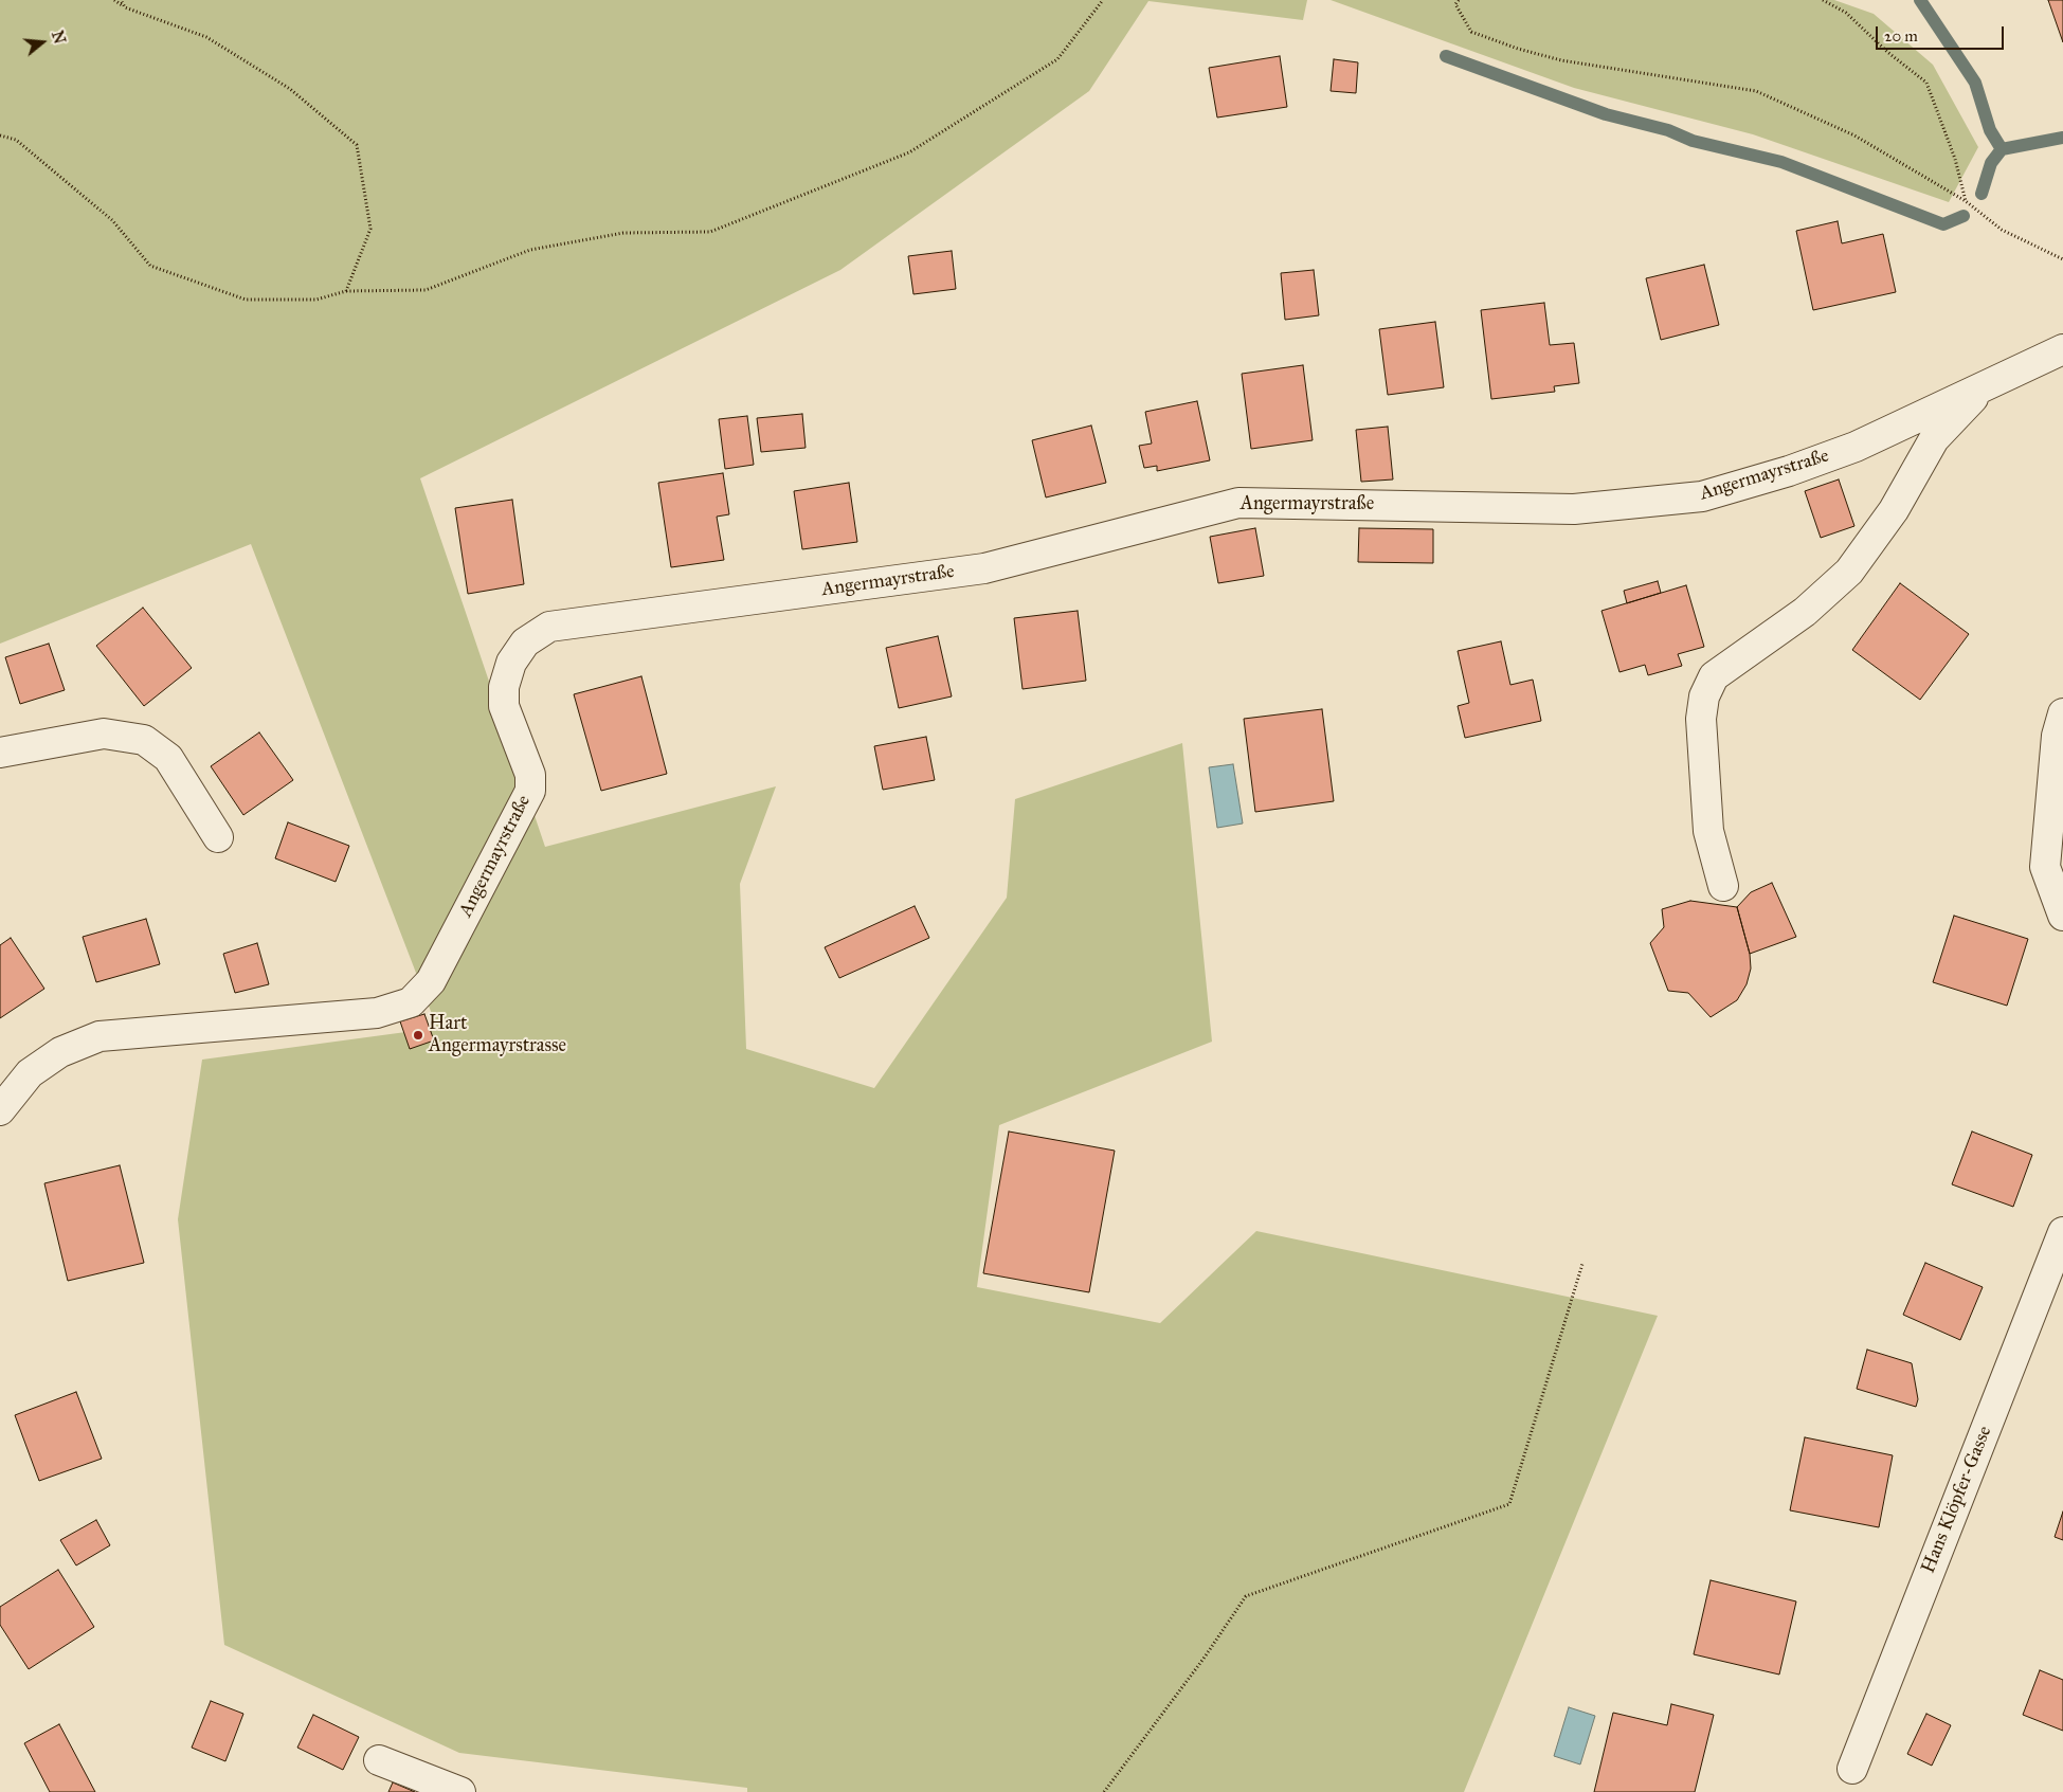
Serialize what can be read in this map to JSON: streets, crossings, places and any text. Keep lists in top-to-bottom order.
{
  "streets": {
    "street": ["Angermayrstraße", "Hans Klöpfer-Gasse"]
  },
  "places": ["Hart Angermayrstrasse"],
  "scale_bar": "20 m",
  "north": "right"
}
